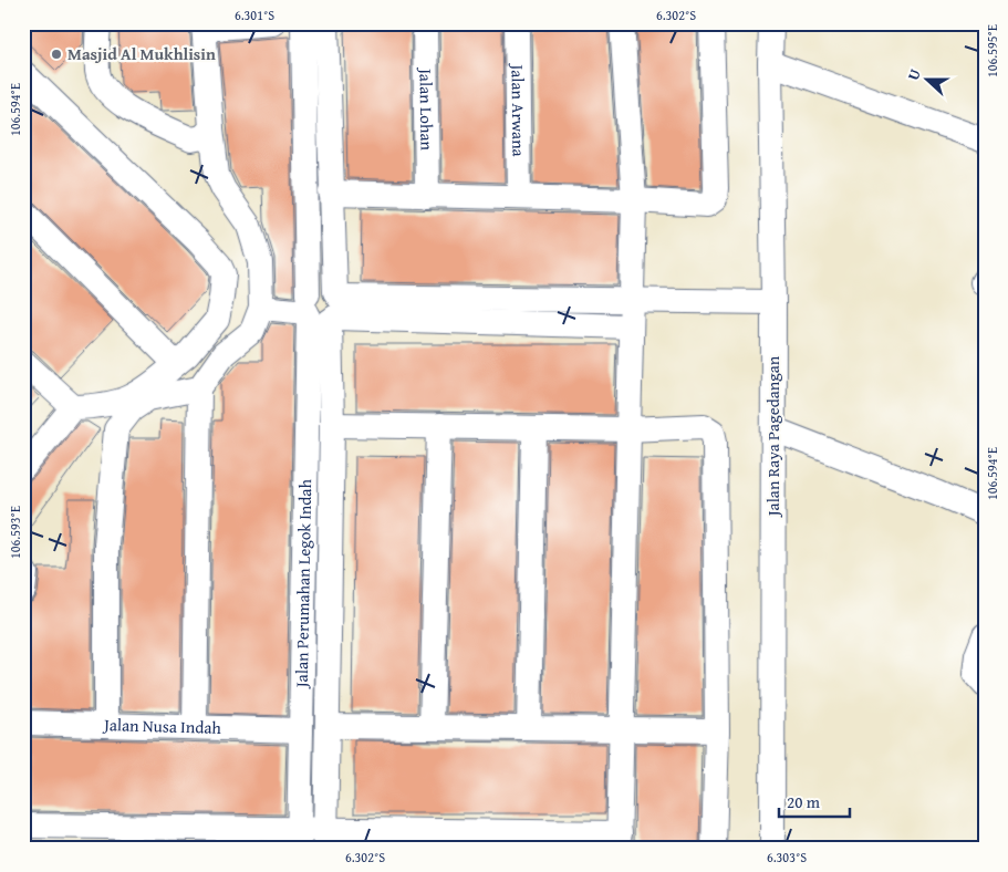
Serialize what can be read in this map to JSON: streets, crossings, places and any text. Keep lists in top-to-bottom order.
{
  "streets": {
    "street": [
      "Jalan Lohan",
      "Jalan Arwana",
      "Jalan Raya Pagedangan",
      "Jalan Perumahan Legok Indah",
      "Jalan Nusa Indah"
    ]
  },
  "crossings": [
    ["Jalan Perumahan Legok Indah", "Jalan Nusa Indah"]
  ],
  "places": ["Masjid Al Mukhlisin"],
  "scale_bar": "20 m",
  "north": "left",
  "coordinates": [
    "6.301°S",
    "6.302°S",
    "106.595°E",
    "106.594°E",
    "106.593°E",
    "6.303°S"
  ]
}
